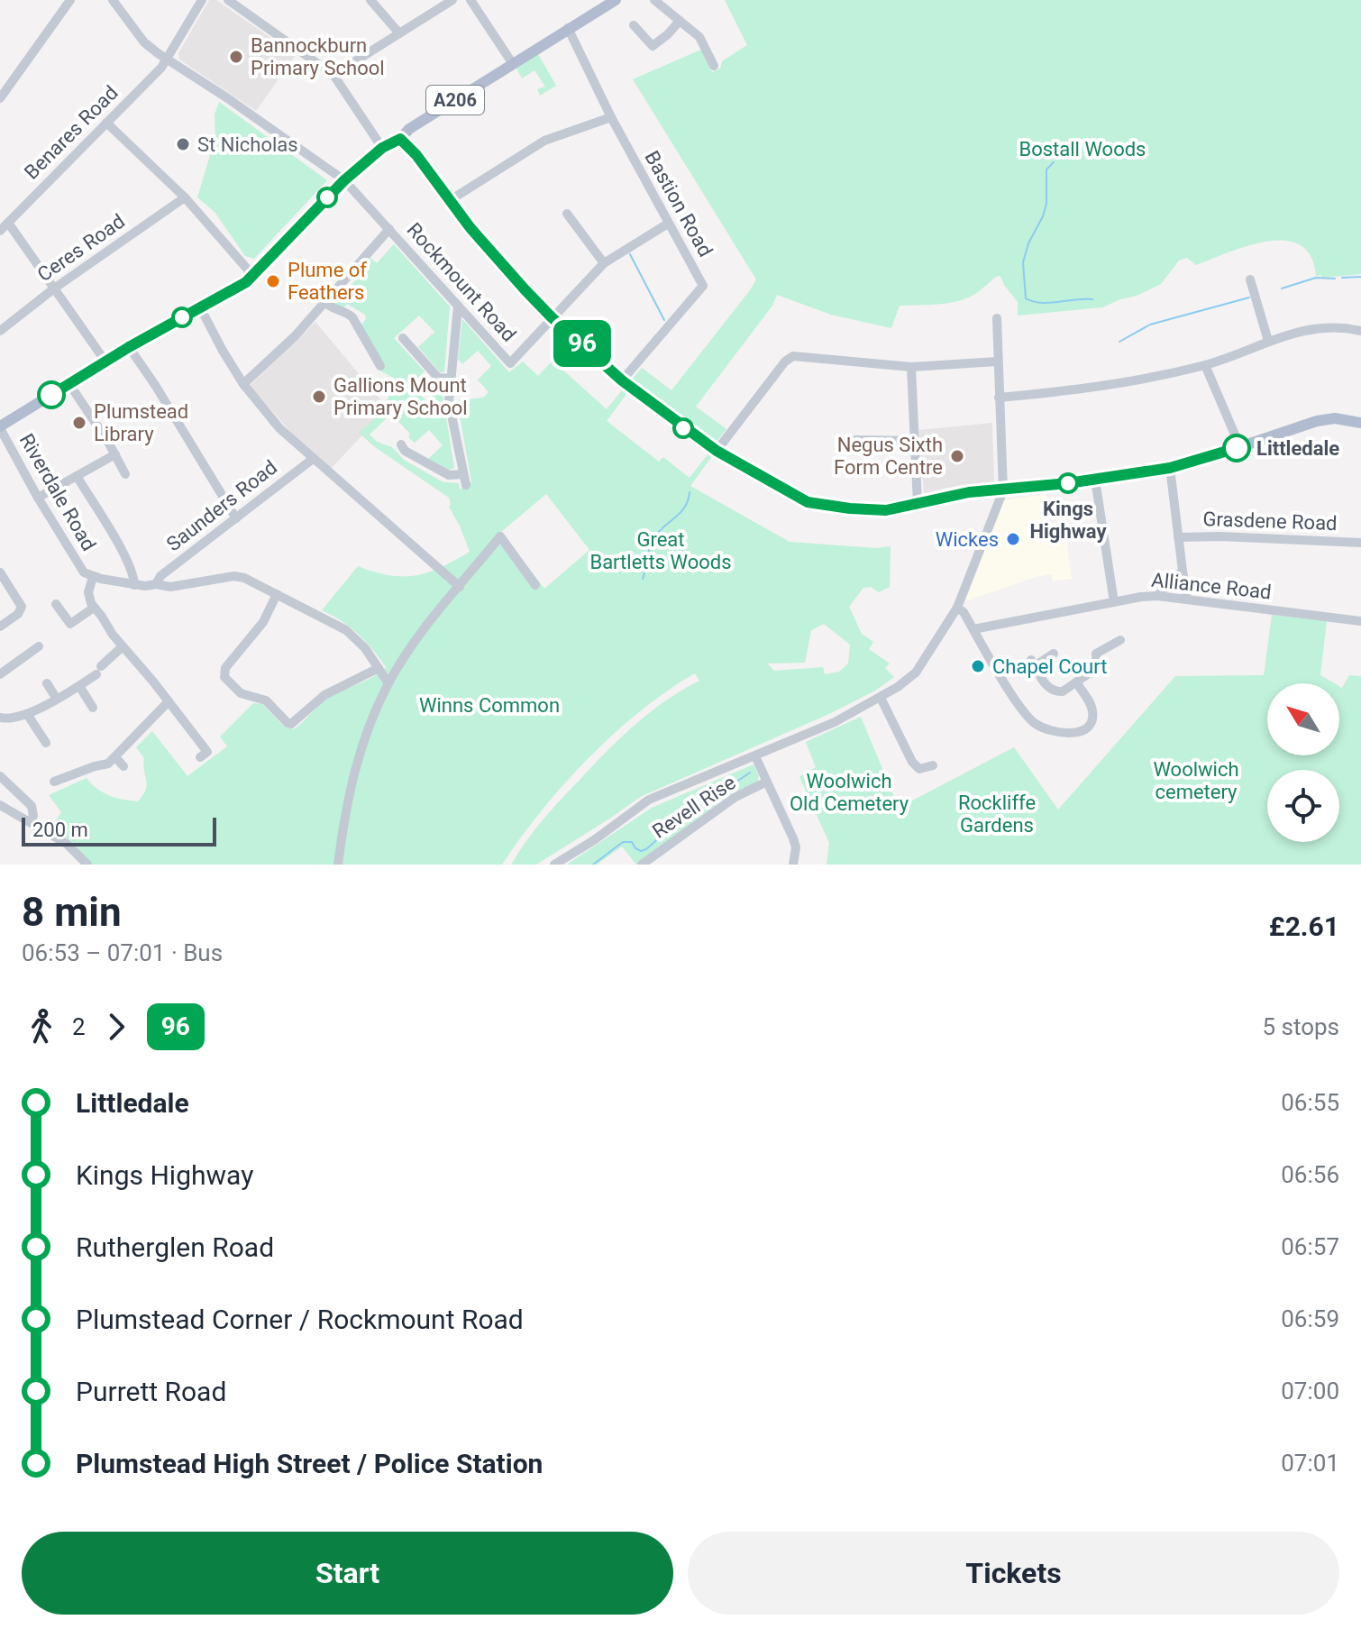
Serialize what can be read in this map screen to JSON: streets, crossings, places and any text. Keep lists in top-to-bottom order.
{
  "streets": {
    "main road": ["A206"],
    "street": [
      "Benares Road",
      "Bastion Road",
      "Ceres Road",
      "Rockmount Road",
      "Riverdale Road",
      "Saunders Road",
      "Grasdene Road",
      "Alliance Road",
      "Revell Rise"
    ]
  },
  "crossings": [
    ["A206", "Bastion Road"],
    ["A206", "Rockmount Road"],
    ["A206", "Riverdale Road"],
    ["Benares Road", "Rockmount Road"],
    ["Riverdale Road", "Saunders Road"]
  ],
  "parks": [
    "Bostall Woods",
    "Great Bartletts Woods",
    "Winns Common",
    "Woolwich cemetery",
    "Woolwich Old Cemetery",
    "Rockliffe Gardens"
  ],
  "places": [
    "Bannockburn Primary School",
    "St Nicholas",
    "Plume of Feathers",
    "Gallions Mount Primary School",
    "Plumstead Library",
    "Littledale",
    "Negus Sixth Form Centre",
    "Kings Highway",
    "Wickes",
    "Chapel Court"
  ],
  "lines": ["bus line 96"],
  "scale_bar": "200 m",
  "north": "top left",
  "page": {
    "on_map": "96",
    "scale": "200 m",
    "heading": ["8 min", "06:53 – 07:01 · Bus", "£2.61"],
    "legs": ["2", "96", "5 stops"],
    "list": [
      {
        "name": "Littledale",
        "value": "06:55"
      },
      {
        "name": "Kings Highway",
        "value": "06:56"
      },
      {
        "name": "Rutherglen Road",
        "value": "06:57"
      },
      {
        "name": "Plumstead Corner / Rockmount Road",
        "value": "06:59"
      },
      {
        "name": "Purrett Road",
        "value": "07:00"
      },
      {
        "name": "Plumstead High Street / Police Station",
        "value": "07:01"
      }
    ],
    "buttons": ["Start", "Tickets"]
  }
}
